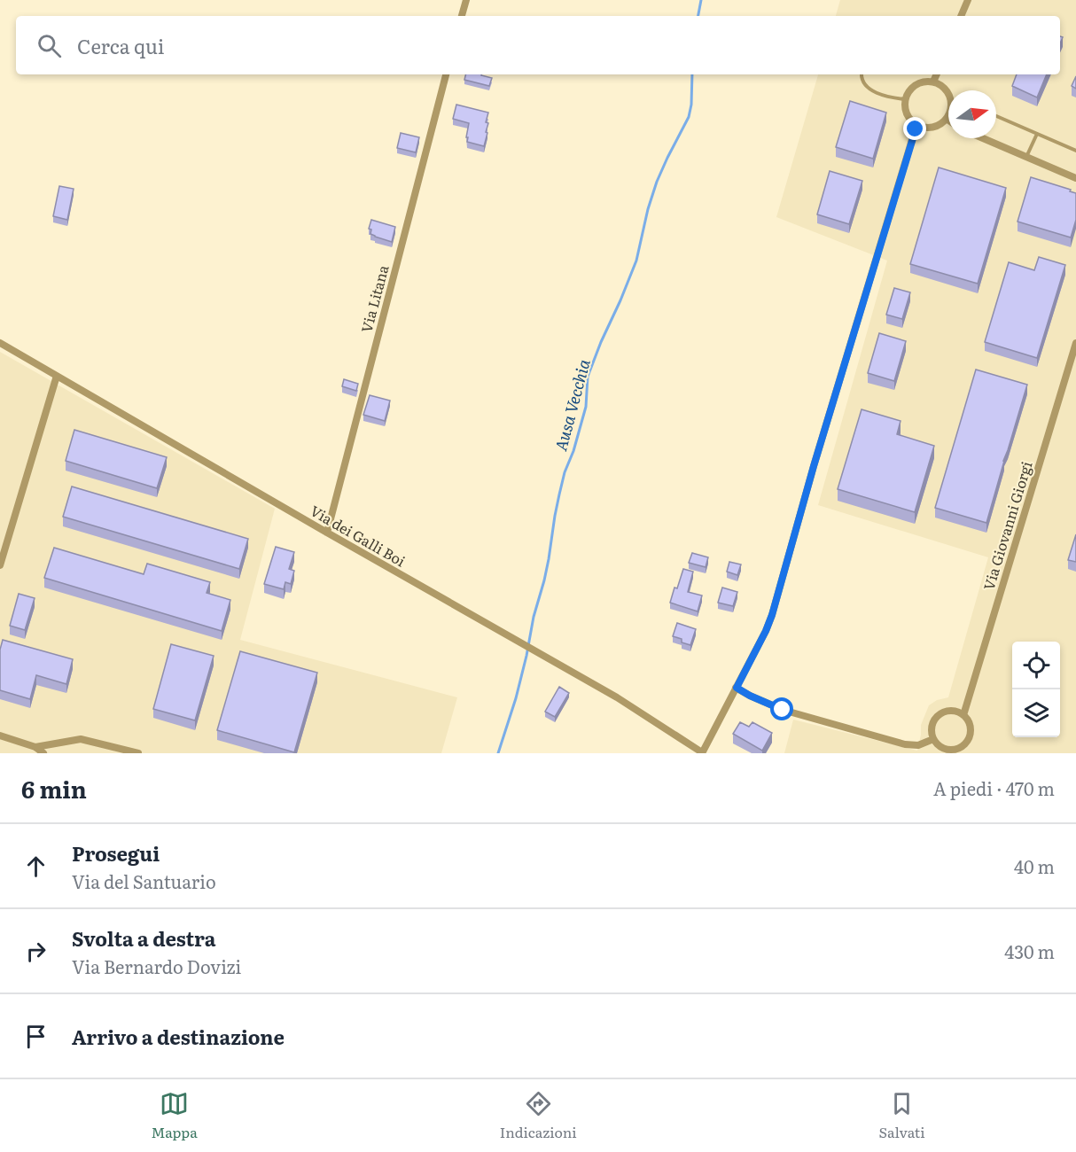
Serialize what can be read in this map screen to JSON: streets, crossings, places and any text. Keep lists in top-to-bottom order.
{
  "streets": {
    "street": ["Via Litana", "Via Giovanni Giorgi", "Via dei Galli Boi"]
  },
  "crossings": [
    ["Via Litana", "Via dei Galli Boi"]
  ],
  "water": ["Ausa Vecchia"],
  "north": "right",
  "page": {
    "search": "Cerca qui",
    "heading": ["6 min", "A piedi · 470 m"],
    "list": [
      ["Prosegui", "Via del Santuario", "40 m"],
      ["Svolta a destra", "Via Bernardo Dovizi", "430 m"],
      "Arrivo a destinazione"
    ],
    "nav": ["Mappa", "Indicazioni", "Salvati"]
  }
}
